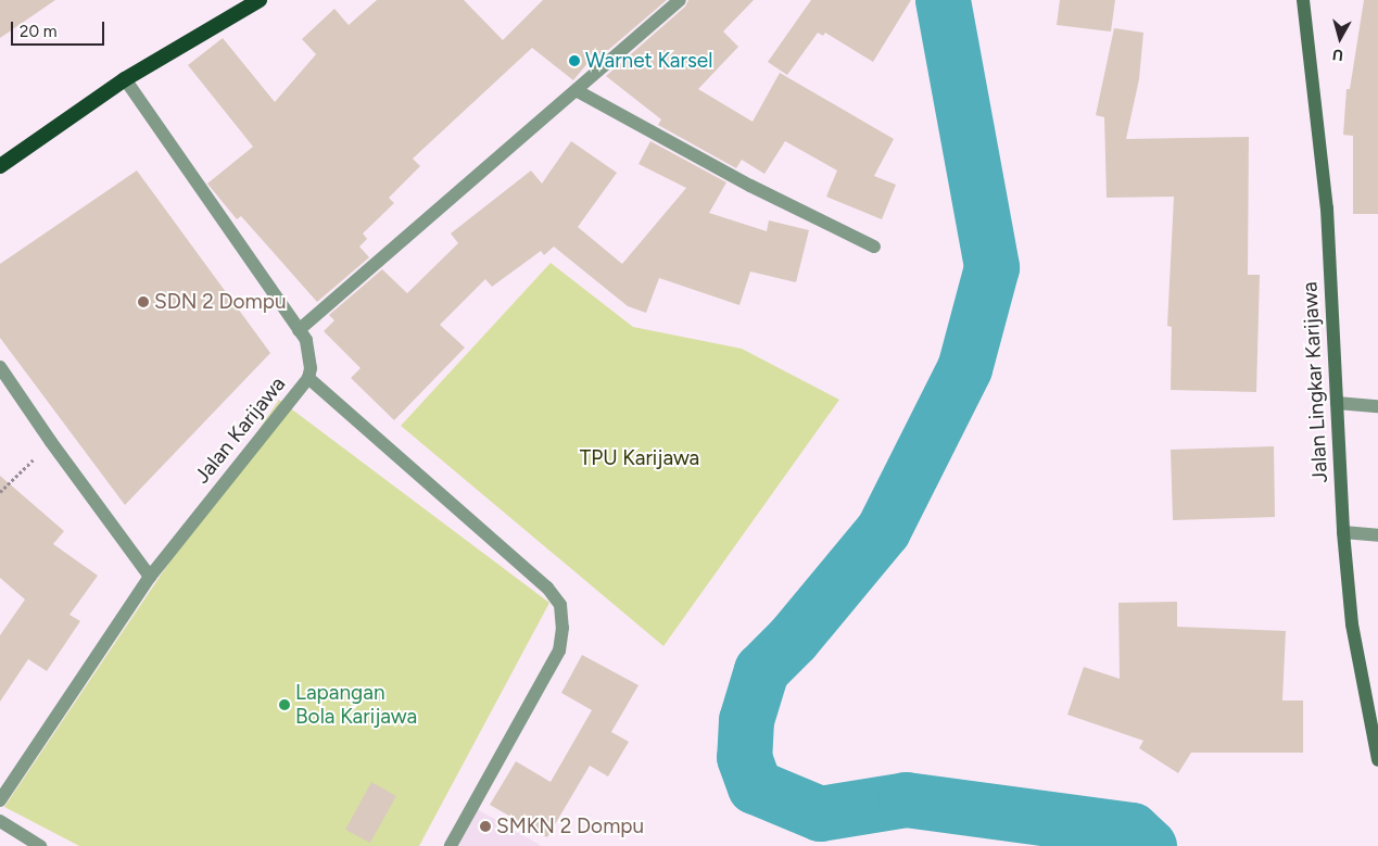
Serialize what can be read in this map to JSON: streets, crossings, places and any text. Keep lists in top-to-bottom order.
{
  "streets": {
    "main road": ["Jalan Lingkar Karijawa"],
    "street": ["Jalan Karijawa"]
  },
  "parks": ["TPU Karijawa"],
  "places": [
    "Warnet Karsel",
    "SDN 2 Dompu",
    "Lapangan Bola Karijawa",
    "SMKN 2 Dompu"
  ],
  "scale_bar": "20 m",
  "north": "bottom"
}
